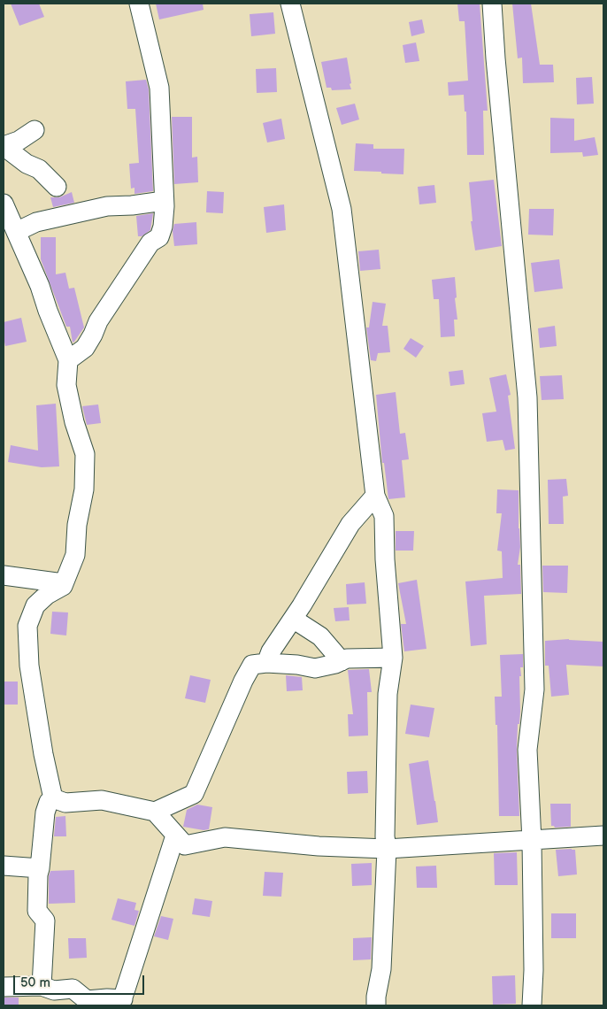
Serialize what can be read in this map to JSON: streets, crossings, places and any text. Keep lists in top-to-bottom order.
{
  "scale_bar": "50 m"
}
